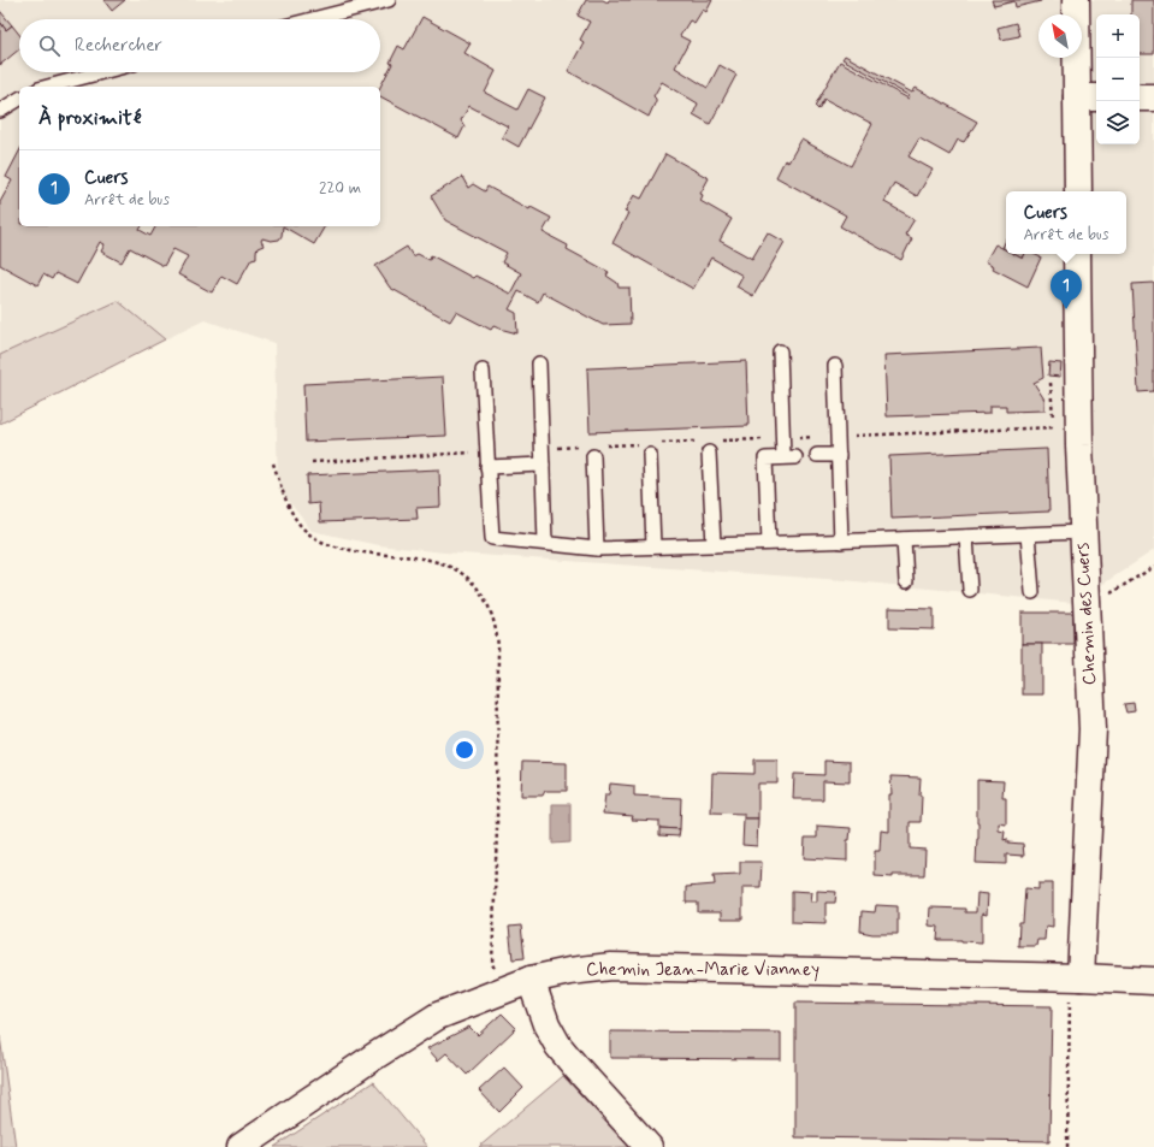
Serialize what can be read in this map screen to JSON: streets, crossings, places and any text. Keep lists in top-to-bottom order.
{
  "streets": {
    "street": ["Chemin des Cuers", "Chemin Jean-Marie Vianney"]
  },
  "crossings": [
    ["Chemin des Cuers", "Chemin Jean-Marie Vianney"]
  ],
  "north": "top left",
  "page": {
    "map_buttons": ["+", "−"],
    "search": "Rechercher",
    "heading": "À proximité",
    "list": [
      {
        "mark": "1",
        "name": "Cuers",
        "note": "Arrêt de bus",
        "value": "220 m"
      }
    ],
    "popup": ["Cuers", "Arrêt de bus"],
    "pins": "1"
  }
}
